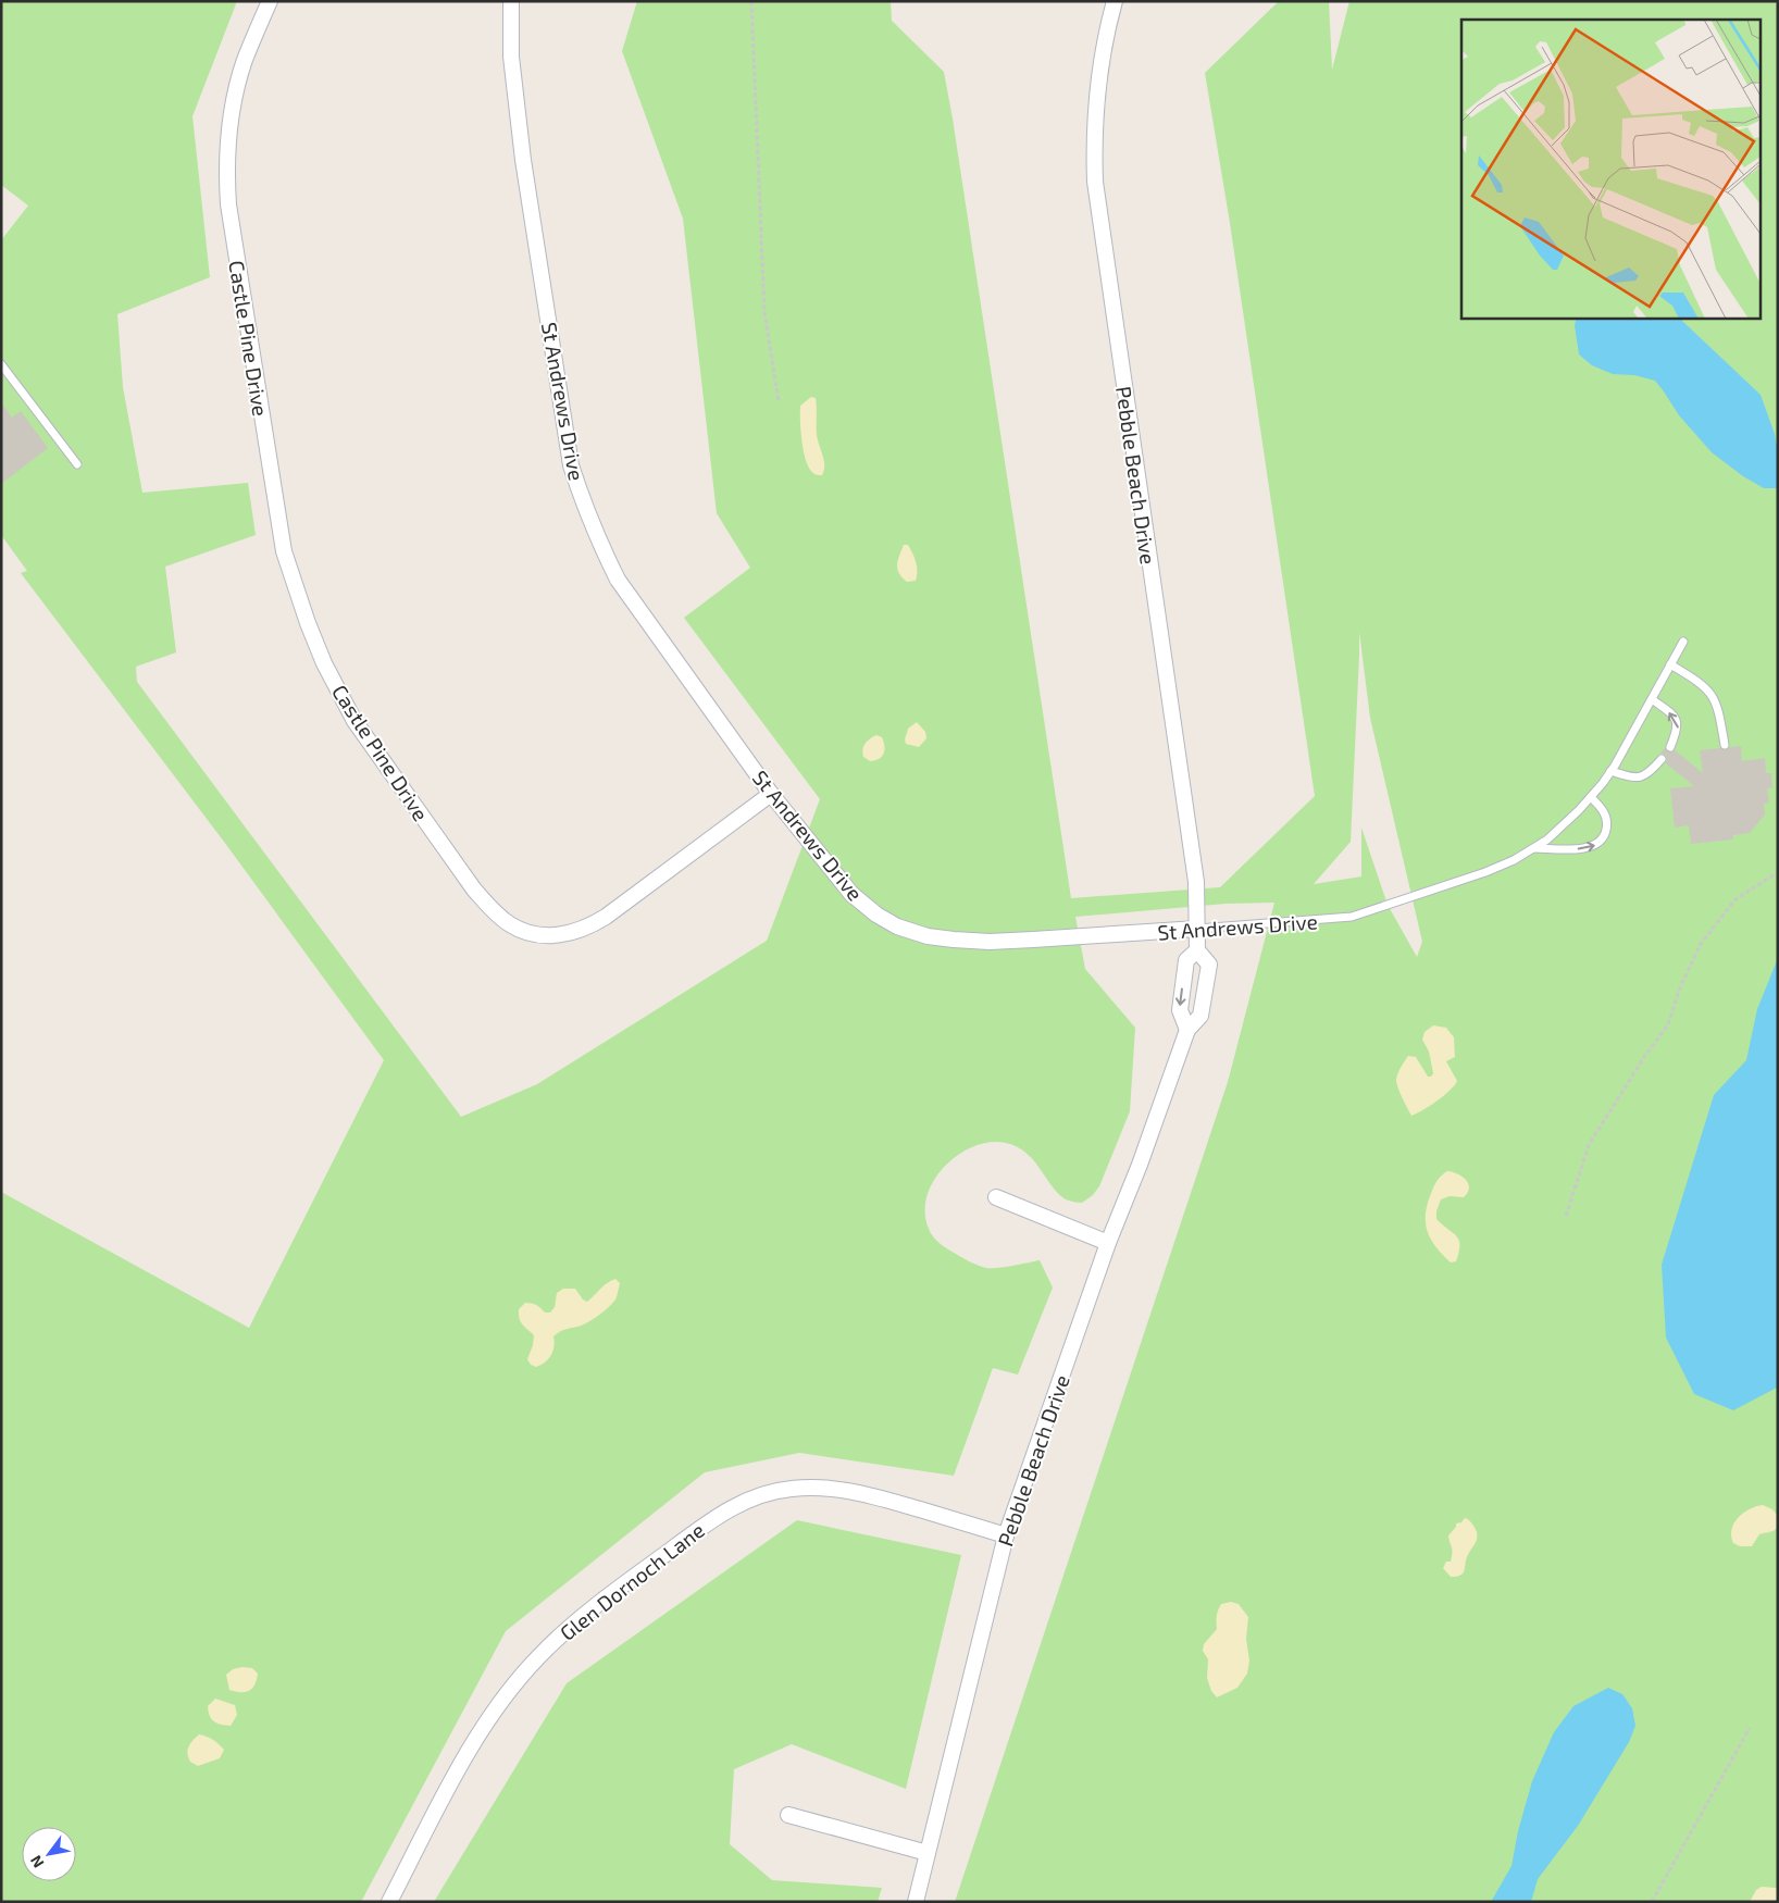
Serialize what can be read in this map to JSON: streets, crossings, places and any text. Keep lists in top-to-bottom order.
{
  "streets": {
    "street": [
      "Castle Pine Drive",
      "St Andrews Drive",
      "Pebble Beach Drive",
      "Glen Dornoch Lane"
    ]
  },
  "crossings": [
    ["Castle Pine Drive", "St Andrews Drive"],
    ["St Andrews Drive", "Pebble Beach Drive"],
    ["Pebble Beach Drive", "Glen Dornoch Lane"]
  ],
  "north": "bottom left"
}
